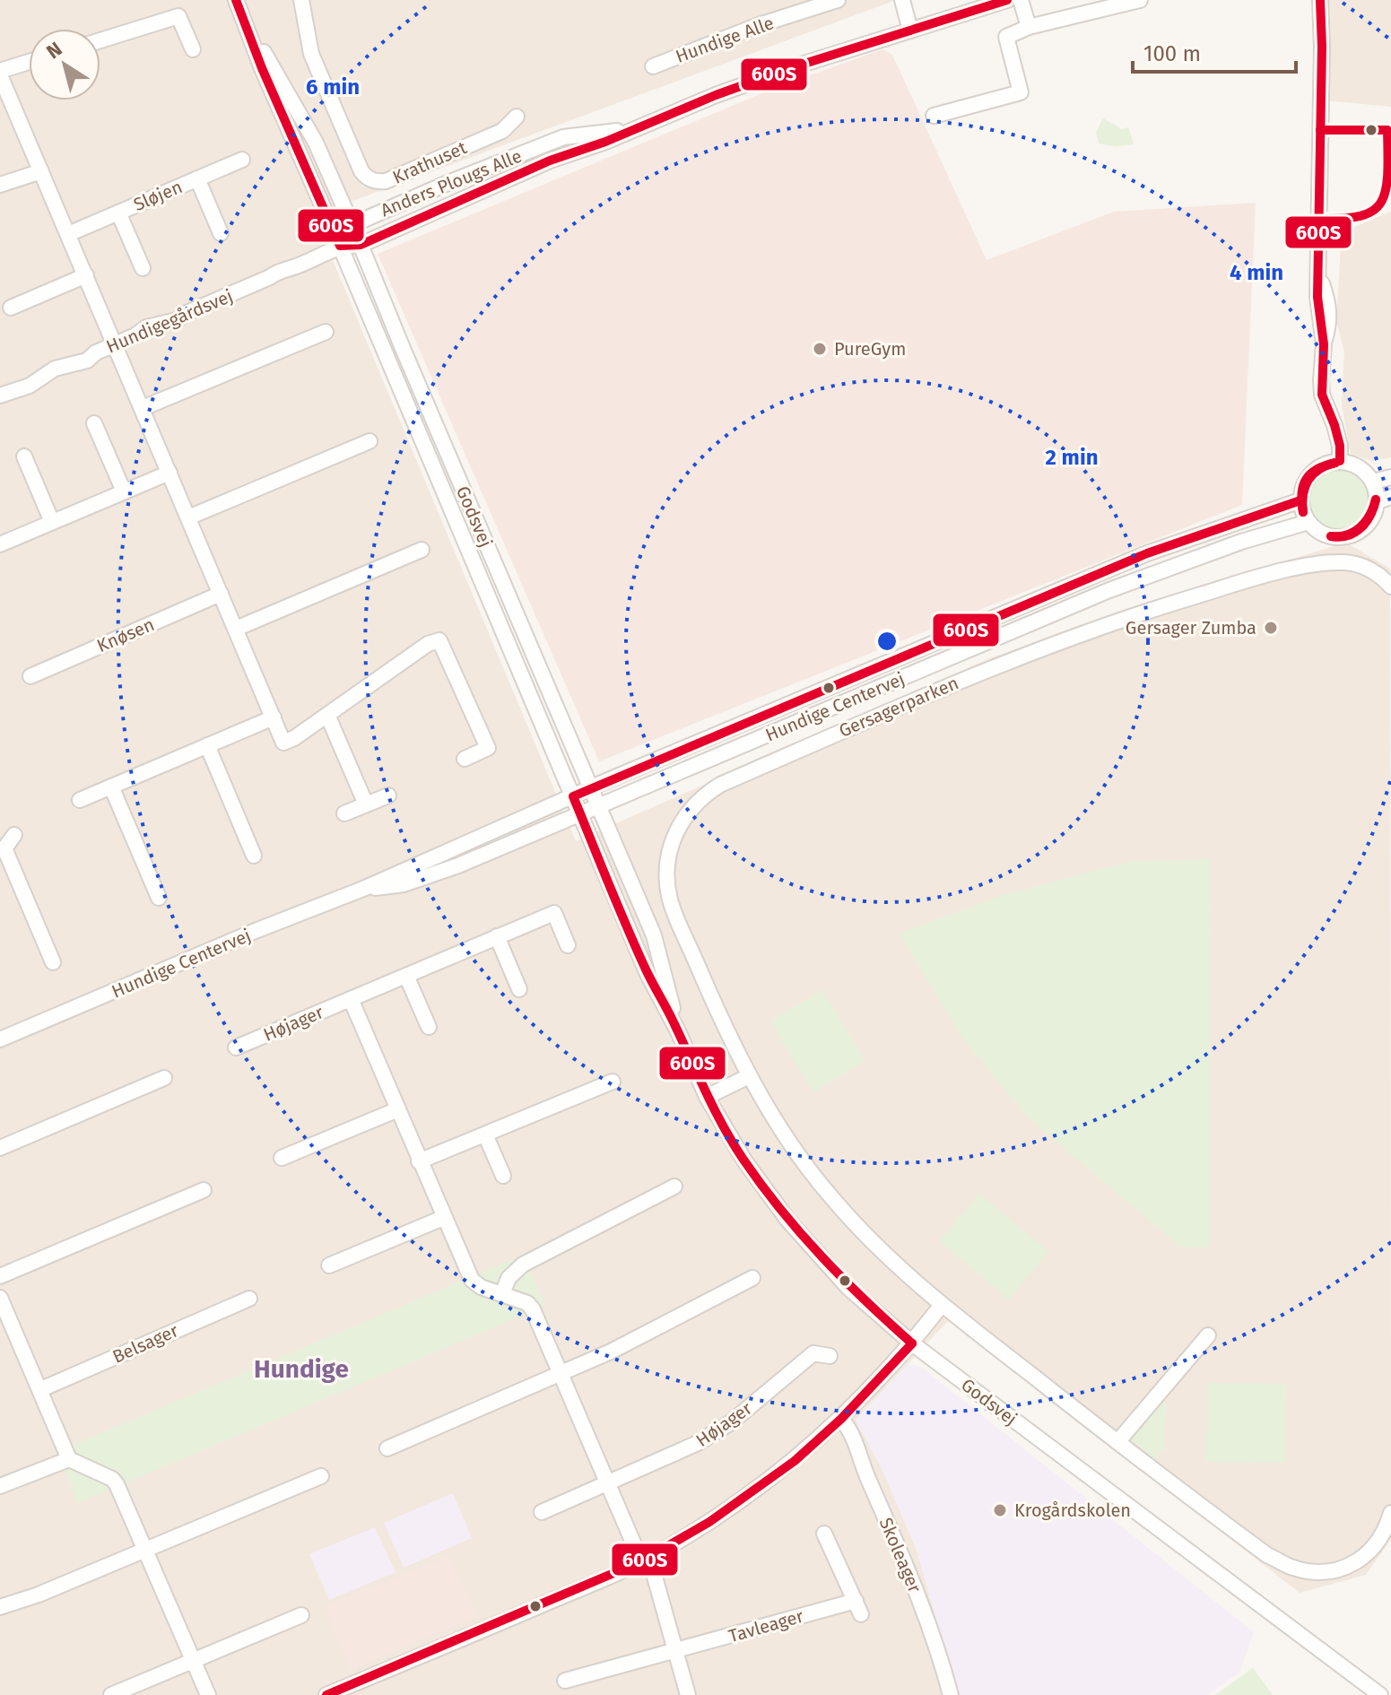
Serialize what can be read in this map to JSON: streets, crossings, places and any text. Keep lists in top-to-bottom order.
{
  "streets": {
    "street": [
      "Hundige Alle",
      "Krathuset",
      "Anders Plougs Alle",
      "Sløjen",
      "Hundigegårdsvej",
      "Godsvej",
      "Knøsen",
      "Hundige Centervej",
      "Gersagerparken",
      "Højager",
      "Belsager",
      "Skoleager",
      "Tavleager"
    ]
  },
  "crossings": [
    ["Anders Plougs Alle", "Hundigegårdsvej"],
    ["Anders Plougs Alle", "Godsvej"],
    ["Hundigegårdsvej", "Godsvej"],
    ["Godsvej", "Hundige Centervej"]
  ],
  "districts": ["Hundige"],
  "places": ["PureGym", "Gersager Zumba", "Krogårdskolen"],
  "lines": ["transit line 600S"],
  "scale_bar": "100 m",
  "north": "top left",
  "rings": ["6 min", "4 min", "2 min"]
}
